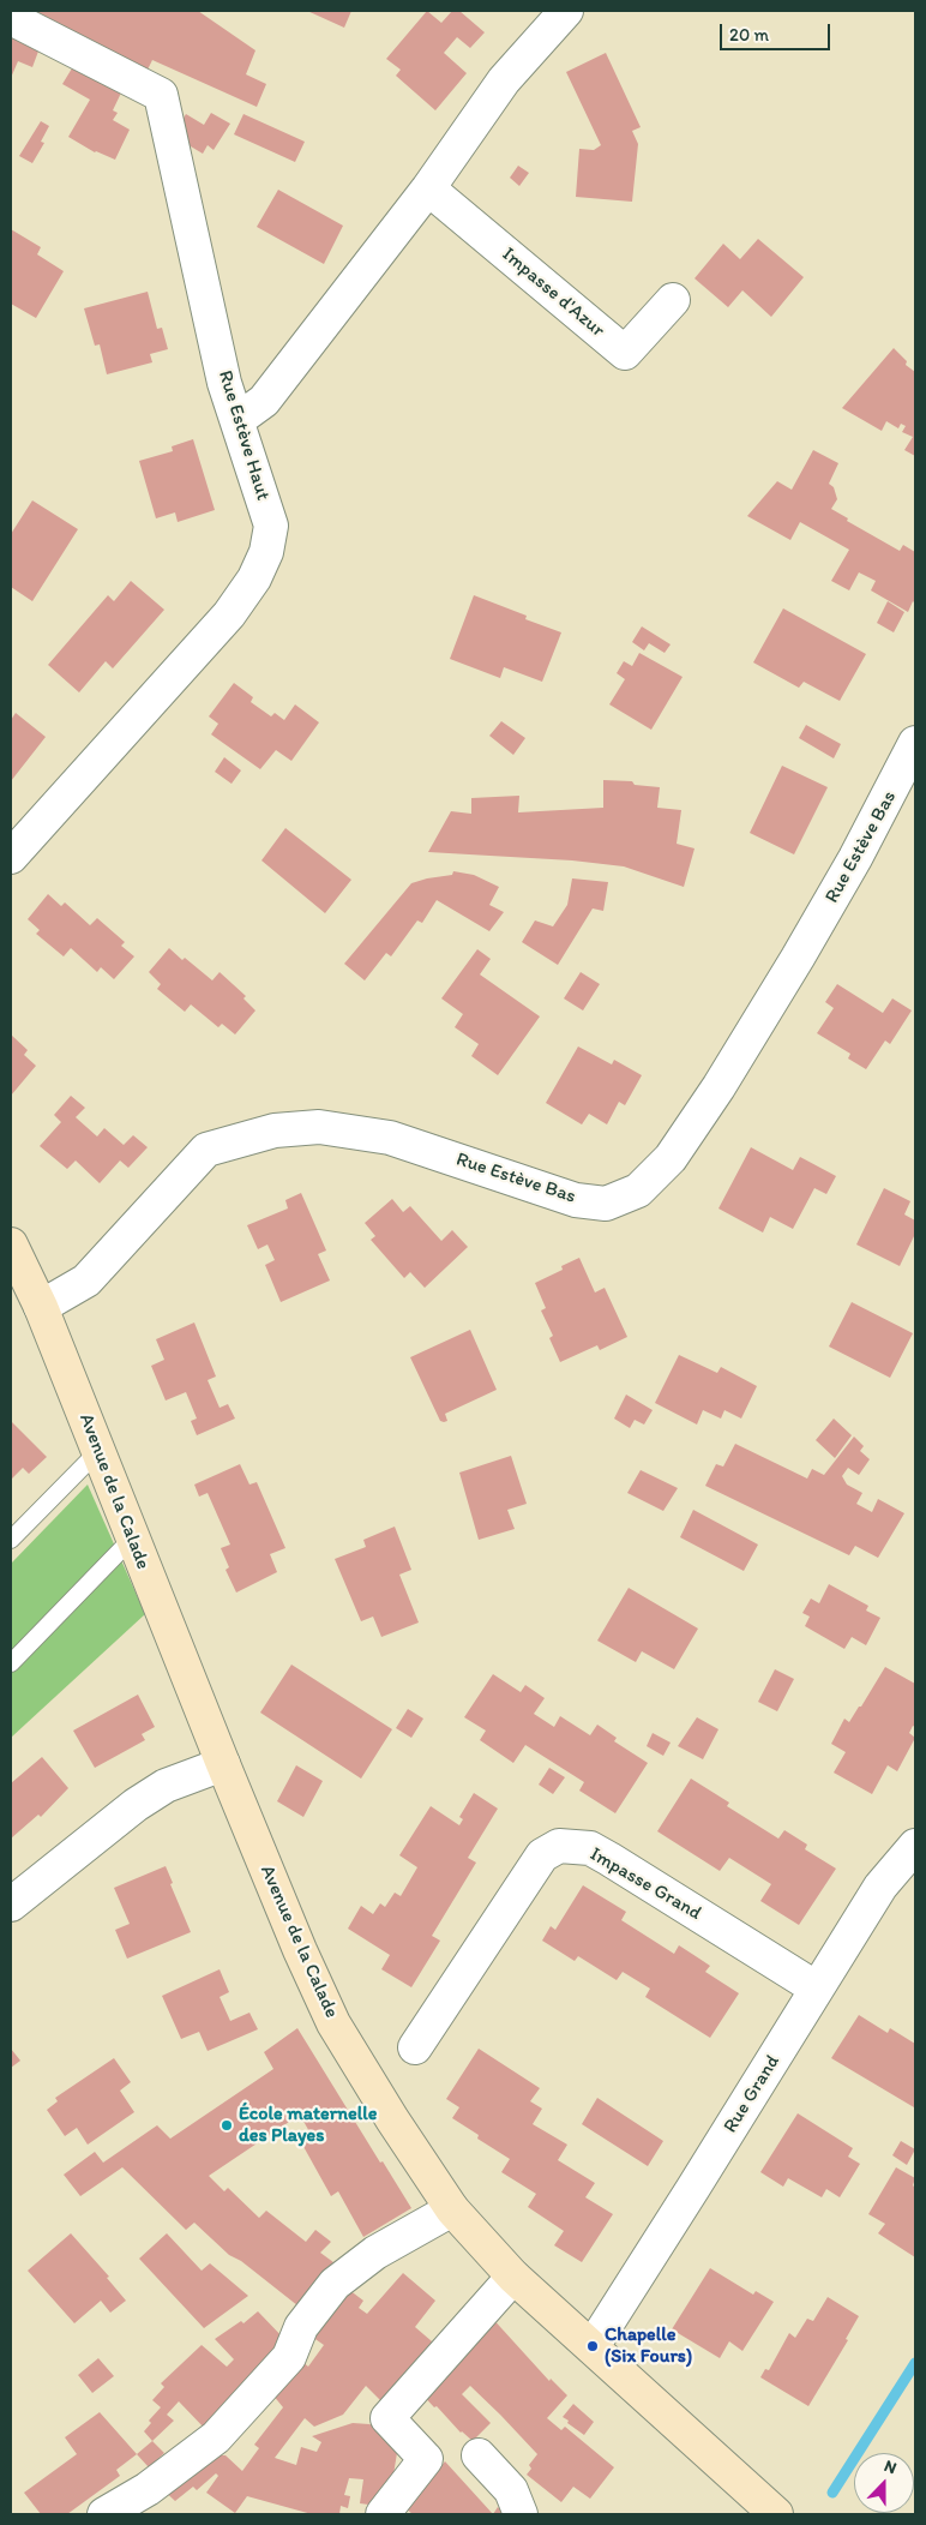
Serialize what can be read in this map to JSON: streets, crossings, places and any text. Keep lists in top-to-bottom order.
{
  "streets": {
    "street": [
      "Impasse d'Azur",
      "Rue Estève Haut",
      "Rue Estève Bas",
      "Avenue de la Calade",
      "Impasse Grand",
      "Rue Grand"
    ]
  },
  "crossings": [
    ["Rue Estève Bas", "Avenue de la Calade"],
    ["Avenue de la Calade", "Rue Grand"],
    ["Impasse Grand", "Rue Grand"]
  ],
  "places": ["École maternelle des Playes", "Chapelle (Six Fours)"],
  "scale_bar": "20 m",
  "north": "top"
}
